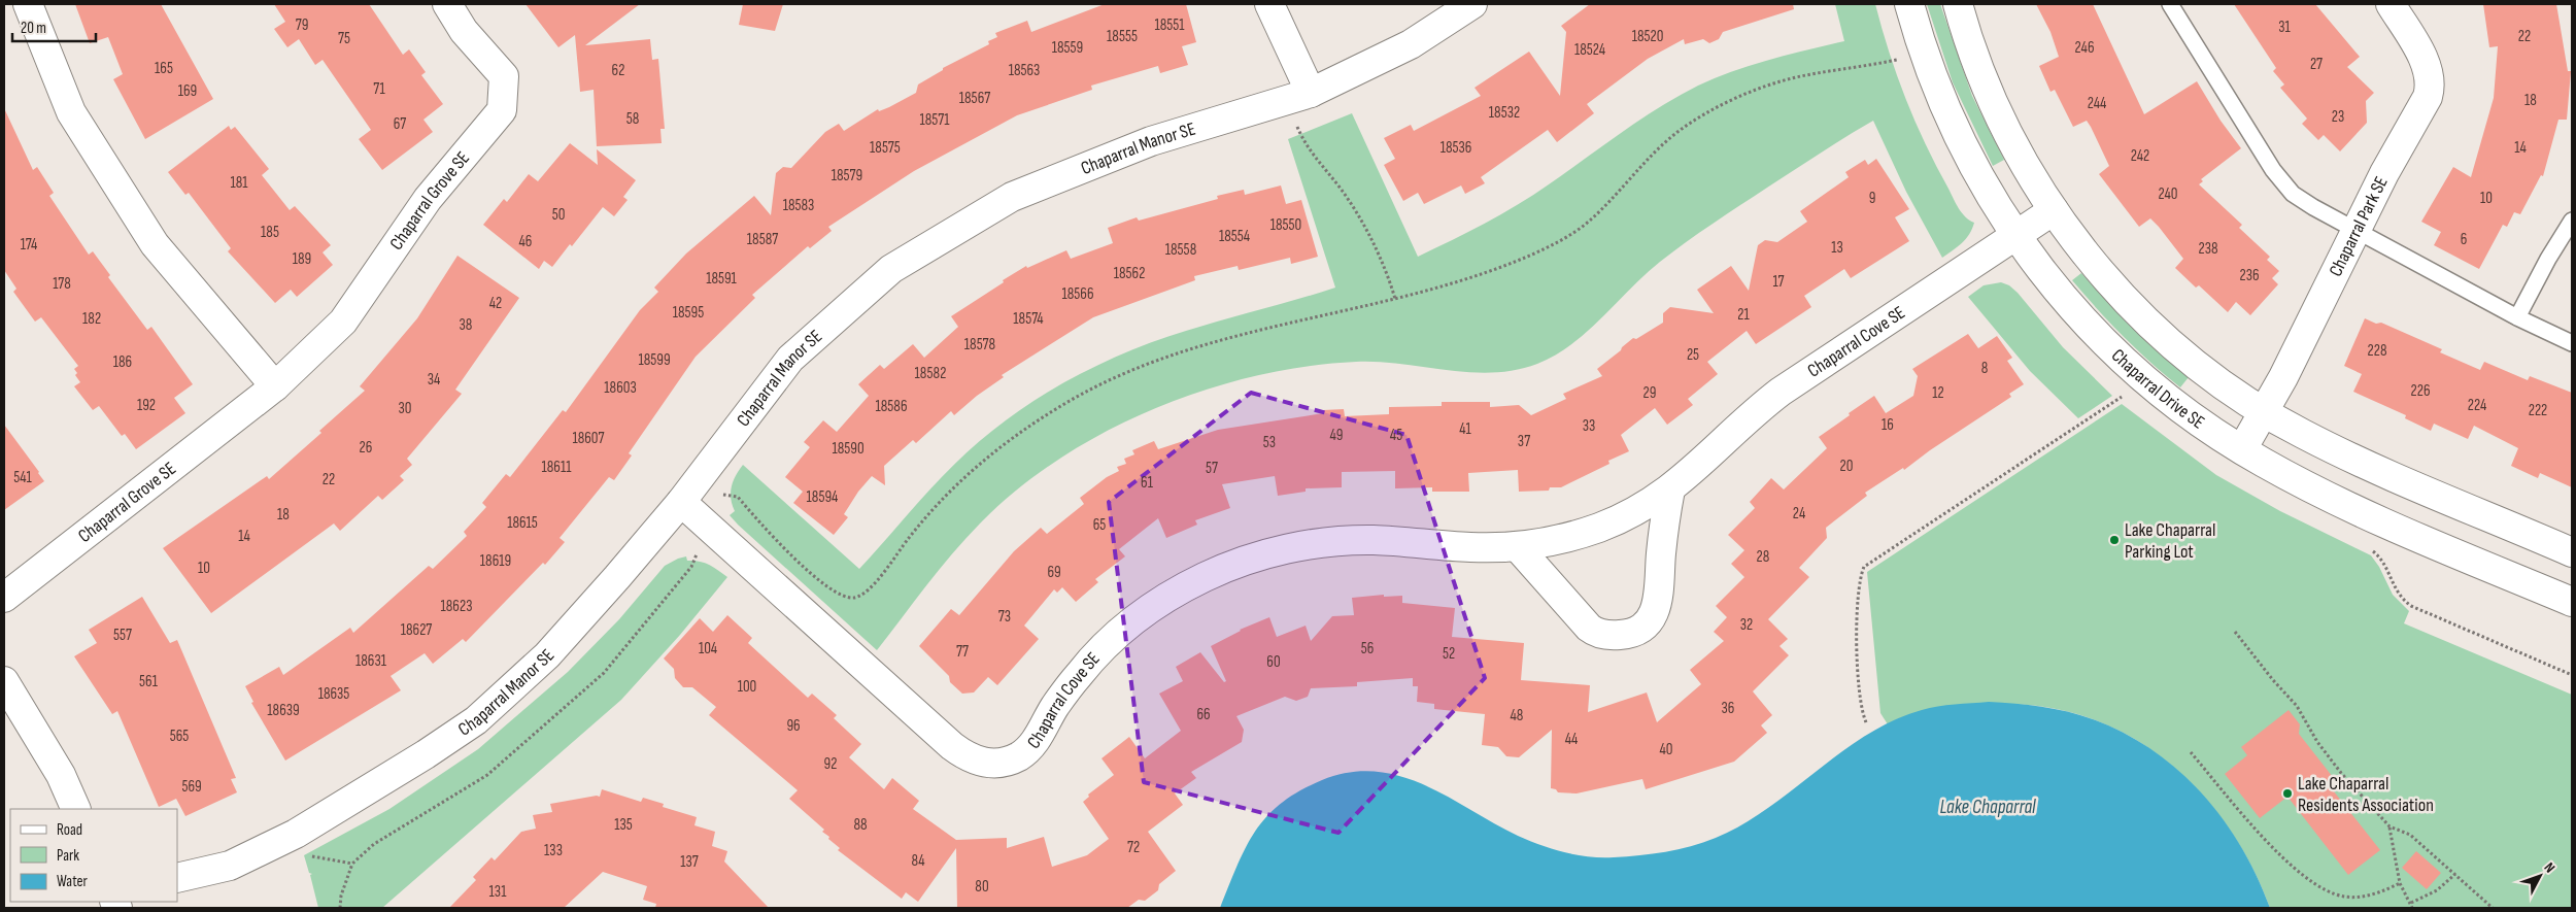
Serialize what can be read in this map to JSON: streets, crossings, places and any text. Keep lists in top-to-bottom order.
{
  "streets": {
    "street": [
      "Chaparral Manor SE",
      "Chaparral Grove SE",
      "Chaparral Park SE",
      "Chaparral Cove SE",
      "Chaparral Drive SE"
    ]
  },
  "crossings": [
    ["Chaparral Manor SE", "Chaparral Cove SE"],
    ["Chaparral Park SE", "Chaparral Drive SE"],
    ["Chaparral Cove SE", "Chaparral Drive SE"]
  ],
  "water": ["Lake Chaparral"],
  "places": ["Lake Chaparral Parking Lot", "Lake Chaparral Residents Association"],
  "house_numbers": [
    "79",
    "18551",
    "31",
    "18555",
    "18520",
    "22",
    "75",
    "18559",
    "246",
    "18524",
    "27",
    "165",
    "62",
    "18563",
    "71",
    "169",
    "18567",
    "18",
    "244",
    "18532",
    "23",
    "58",
    "18571",
    "67",
    "18575",
    "18536",
    "14",
    "242",
    "18579",
    "181",
    "240",
    "9",
    "10",
    "18583",
    "50",
    "18550",
    "185",
    "18554",
    "18587",
    "6",
    "46",
    "174",
    "13",
    "238",
    "18558",
    "189",
    "18562",
    "236",
    "18591",
    "17",
    "178",
    "18566",
    "42",
    "18595",
    "21",
    "182",
    "18574",
    "38",
    "18578",
    "228",
    "25",
    "18599",
    "186",
    "8",
    "18582",
    "34",
    "18603",
    "226",
    "29",
    "12",
    "192",
    "224",
    "18586",
    "30",
    "222",
    "16",
    "33",
    "41",
    "49",
    "45",
    "18607",
    "37",
    "53",
    "26",
    "18590",
    "20",
    "18611",
    "57",
    "541",
    "22",
    "61",
    "18594",
    "24",
    "18",
    "18615",
    "65",
    "14",
    "28",
    "18619",
    "10",
    "69",
    "18623",
    "73",
    "32",
    "18627",
    "557",
    "104",
    "56",
    "77",
    "52",
    "18631",
    "60",
    "561",
    "100",
    "18635",
    "36",
    "18639",
    "66",
    "48",
    "96",
    "565",
    "44",
    "40",
    "92",
    "569",
    "135",
    "88",
    "72",
    "133",
    "84",
    "137",
    "80",
    "131"
  ],
  "legend": ["Road", "Park", "Water"],
  "scale_bar": "20 m",
  "north": "top right"
}
